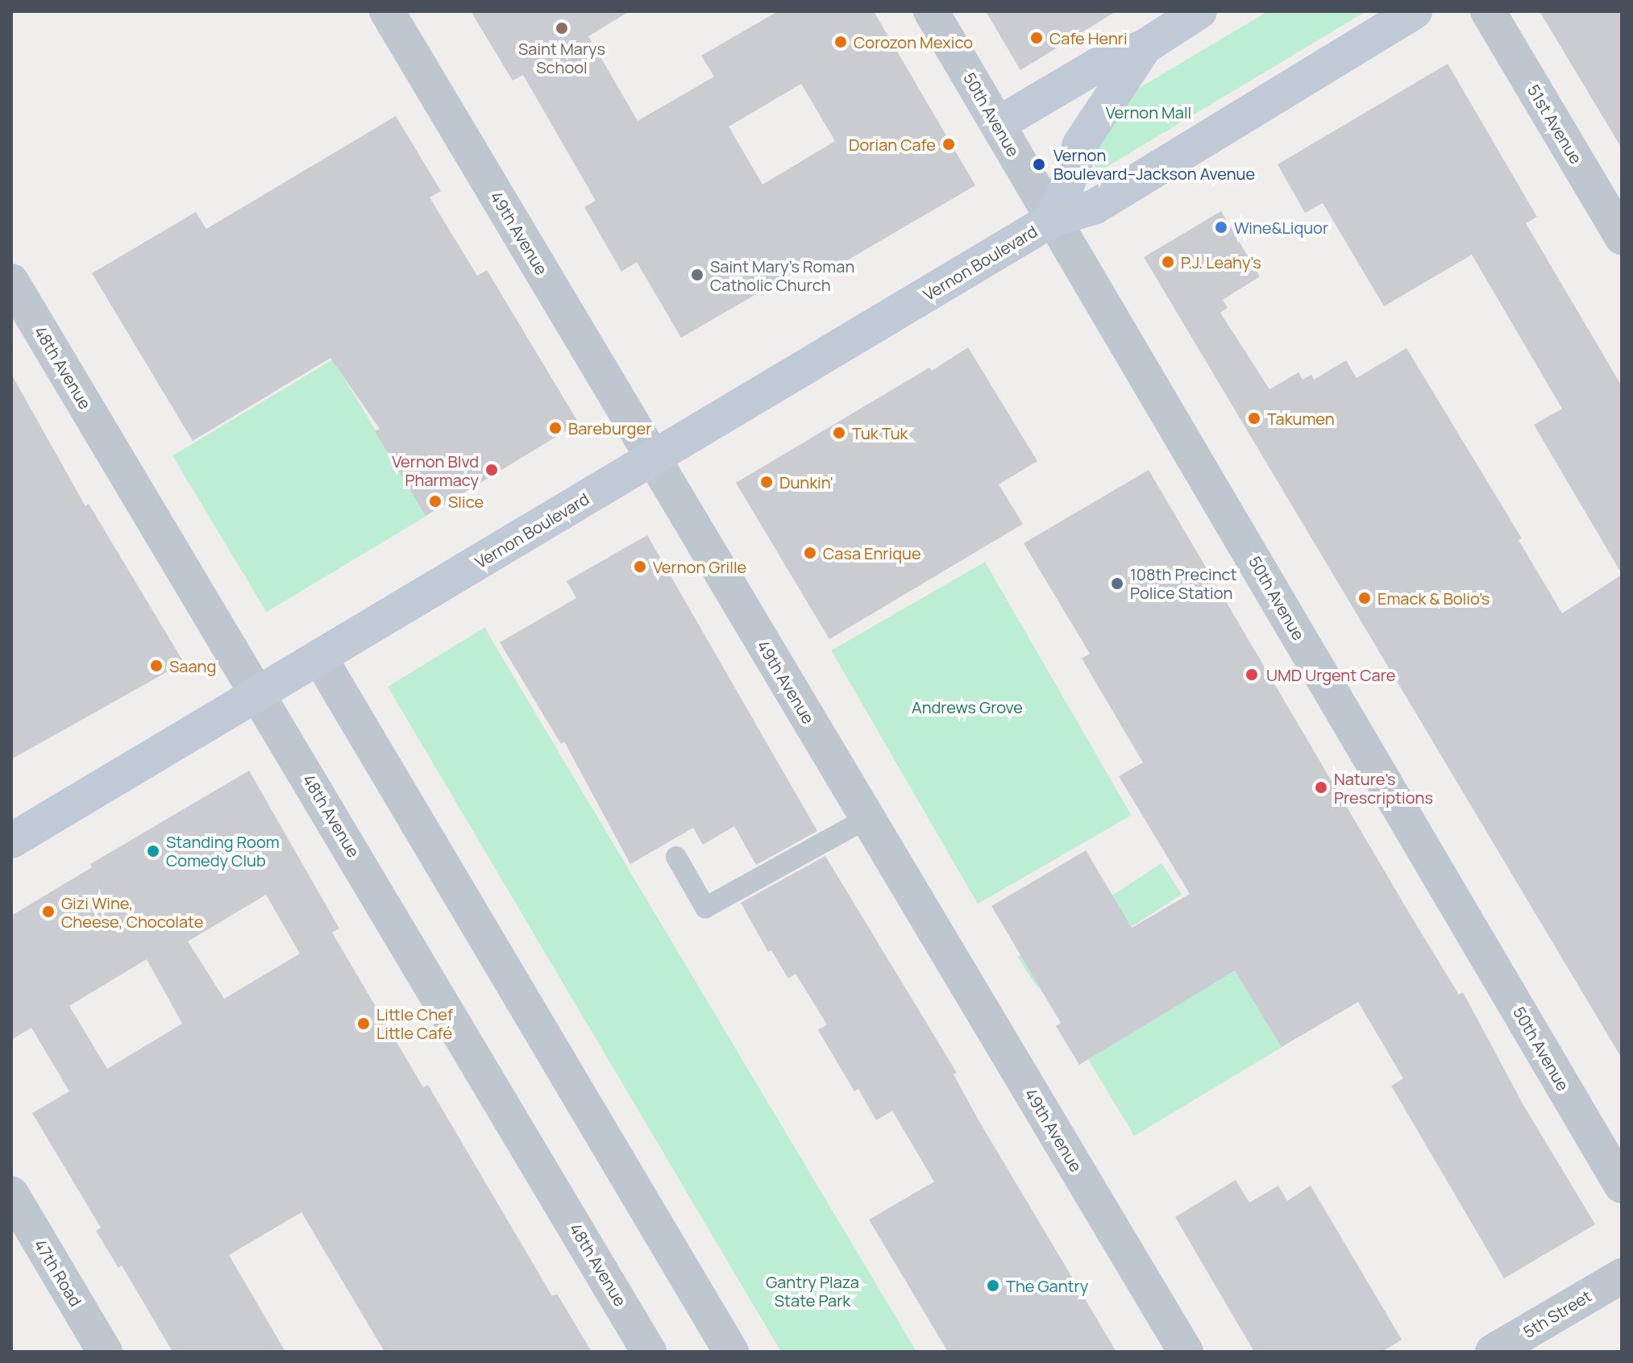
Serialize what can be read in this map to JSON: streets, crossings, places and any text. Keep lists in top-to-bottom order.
{
  "streets": {
    "main road": ["Vernon Boulevard"],
    "street": [
      "50th Avenue",
      "51st Avenue",
      "49th Avenue",
      "48th Avenue",
      "47th Road",
      "5th Street"
    ]
  },
  "crossings": [
    ["50th Avenue", "Vernon Boulevard"],
    ["49th Avenue", "Vernon Boulevard"],
    ["Vernon Boulevard", "48th Avenue"]
  ],
  "parks": ["Vernon Mall", "Andrews Grove", "Gantry Plaza State Park"],
  "places": [
    "Saint Marys School",
    "Cafe Henri",
    "Corozon Mexico",
    "Dorian Cafe",
    "Vernon Boulevard–Jackson Avenue",
    "Wine&Liquor",
    "P.J. Leahy's",
    "Saint Mary's Roman Catholic Church",
    "Takumen",
    "Bareburger",
    "Tuk Tuk",
    "Vernon Blvd Pharmacy",
    "Dunkin'",
    "Slice",
    "Casa Enrique",
    "Vernon Grille",
    "108th Precinct Police Station",
    "Emack & Bolio's",
    "Saang",
    "UMD Urgent Care",
    "Nature's Prescriptions",
    "Standing Room Comedy Club",
    "Gizi Wine, Cheese, Chocolate",
    "Little Chef Little Café",
    "The Gantry"
  ]
}
